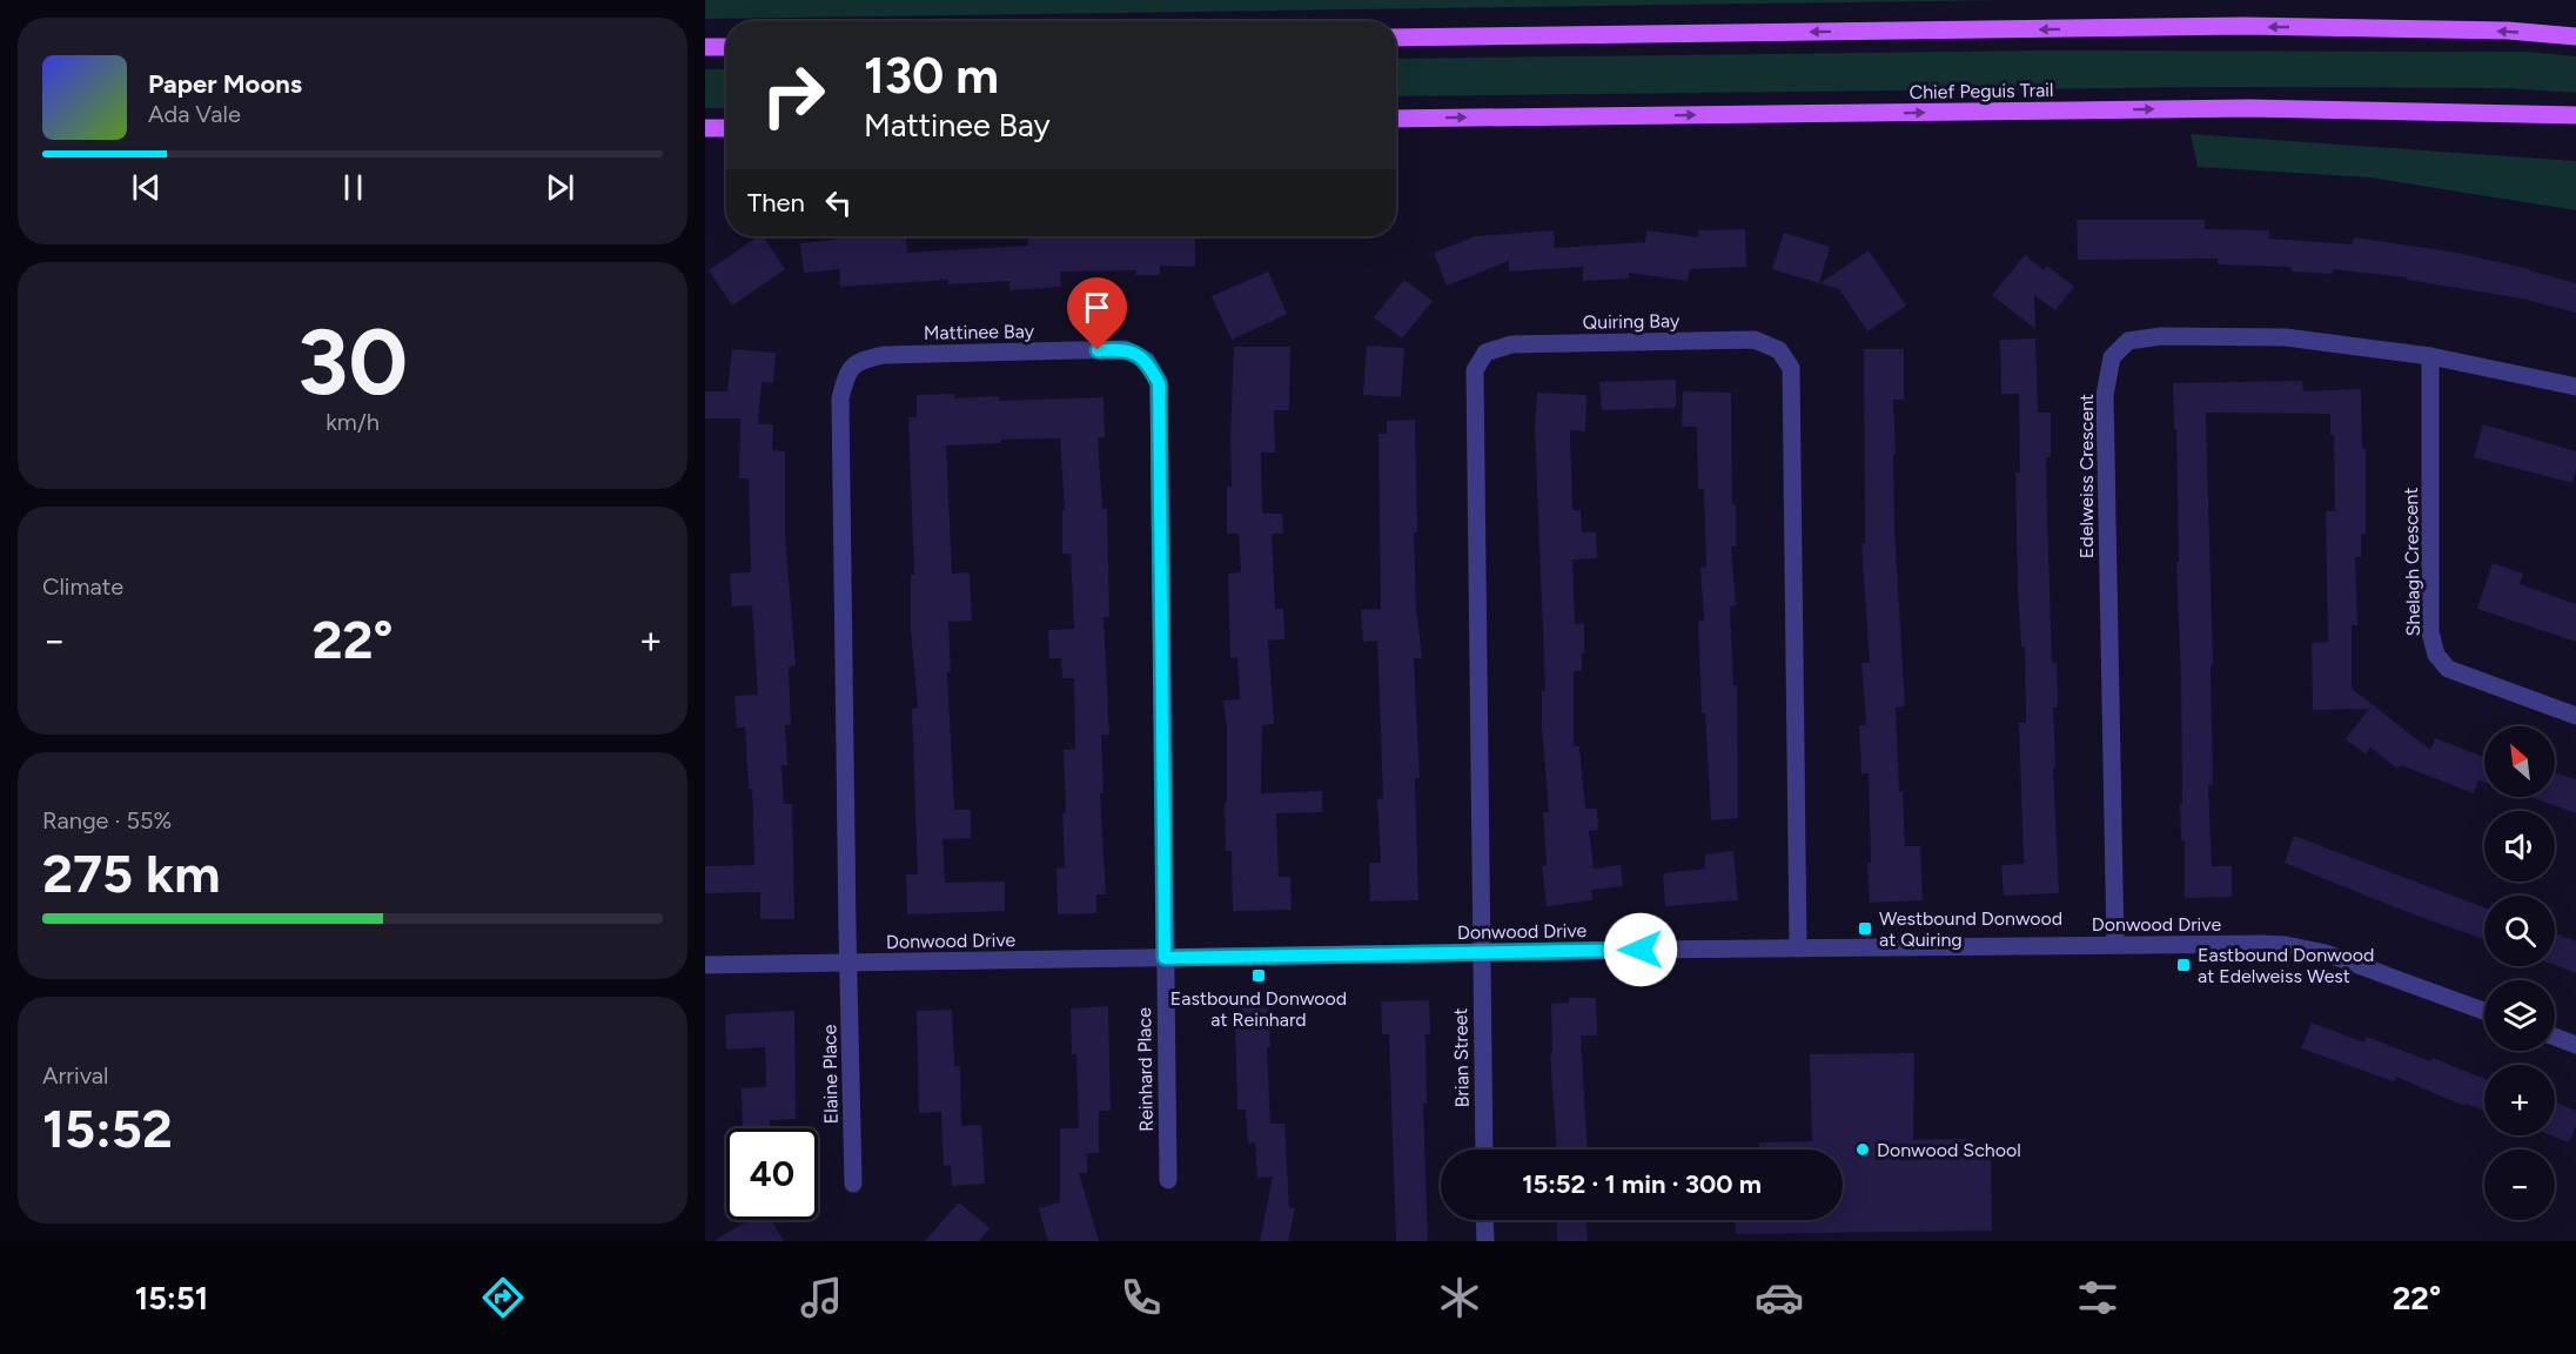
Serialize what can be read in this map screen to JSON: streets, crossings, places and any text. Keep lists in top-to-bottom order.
{
  "streets": {
    "main road": ["Chief Peguis Trail"],
    "street": [
      "Quiring Bay",
      "Mattinee Bay",
      "Edelweiss Crescent",
      "Shelagh Crescent",
      "Donwood Drive",
      "Brian Street",
      "Reinhard Place",
      "Elaine Place"
    ]
  },
  "crossings": [
    ["Quiring Bay", "Donwood Drive"],
    ["Quiring Bay", "Brian Street"],
    ["Mattinee Bay", "Donwood Drive"],
    ["Mattinee Bay", "Reinhard Place"],
    ["Mattinee Bay", "Elaine Place"],
    ["Edelweiss Crescent", "Shelagh Crescent"],
    ["Edelweiss Crescent", "Donwood Drive"],
    ["Donwood Drive", "Brian Street"],
    ["Donwood Drive", "Reinhard Place"],
    ["Donwood Drive", "Elaine Place"]
  ],
  "places": {
    "transit": ["Westbound Donwood at Quiring", "Eastbound Donwood at Edelweiss West", "Eastbound Donwood at Reinhard"],
    "other": ["Donwood School"]
  },
  "north": "top left",
  "page": {
    "turn": ["130 m", "Mattinee Bay"],
    "song": ["Paper Moons", "Ada Vale"],
    "then": "Then",
    "tile": [
      ["30", "km/h"],
      "Climate",
      ["Range · 55%", "275 km"],
      ["Arrival", "15:52"]
    ],
    "heat": ["−", "22°", "+"],
    "map_buttons": ["+", "−"],
    "limit": "40",
    "trip": "15:52 · 1 min · 300 m",
    "tabs": ["15:51", "22°"]
  }
}
